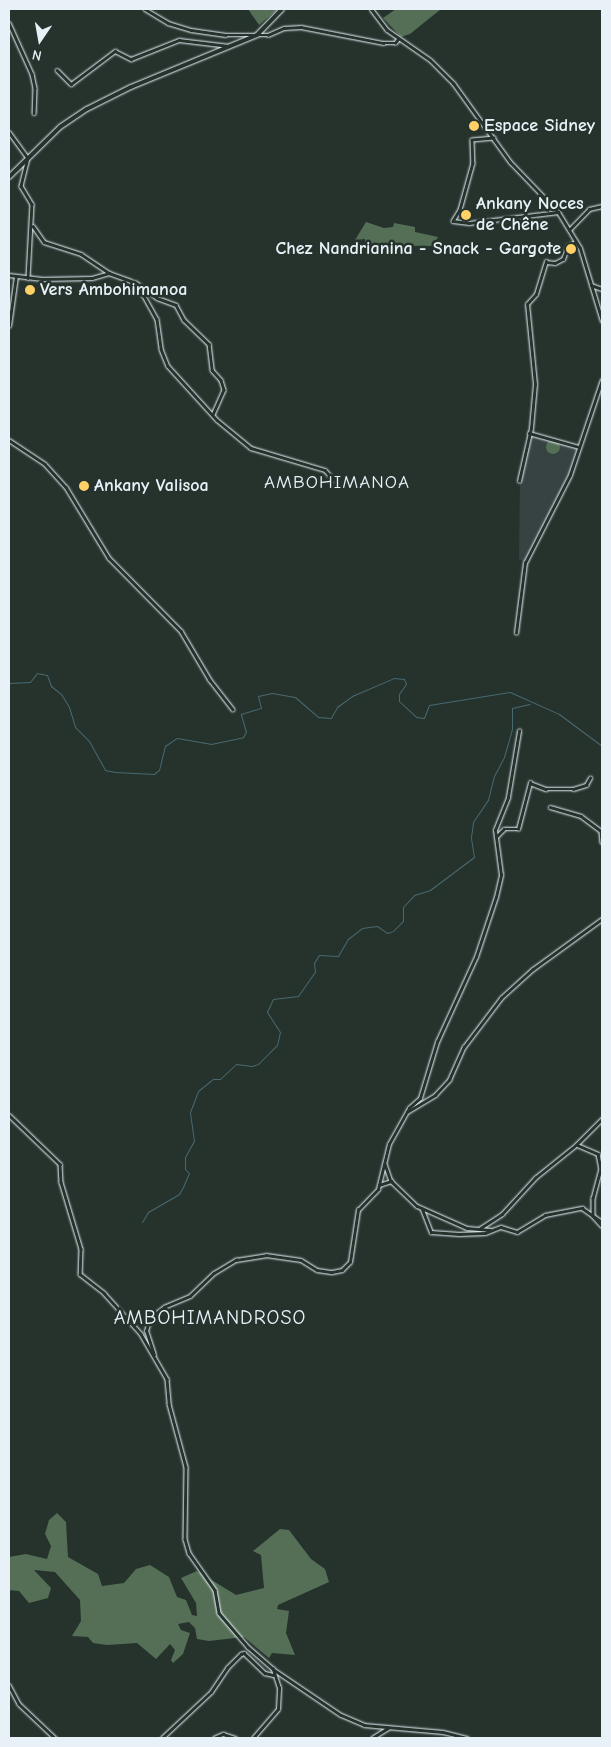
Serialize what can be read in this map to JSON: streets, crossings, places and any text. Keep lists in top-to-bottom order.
{
  "districts": ["AMBOHIMANOA", "AMBOHIMANDROSO"],
  "places": [
    "Espace Sidney",
    "Ankany Noces de Chêne",
    "Chez Nandrianina - Snack - Gargote",
    "Vers Ambohimanoa",
    "Ankany Valisoa"
  ],
  "north": "bottom"
}
